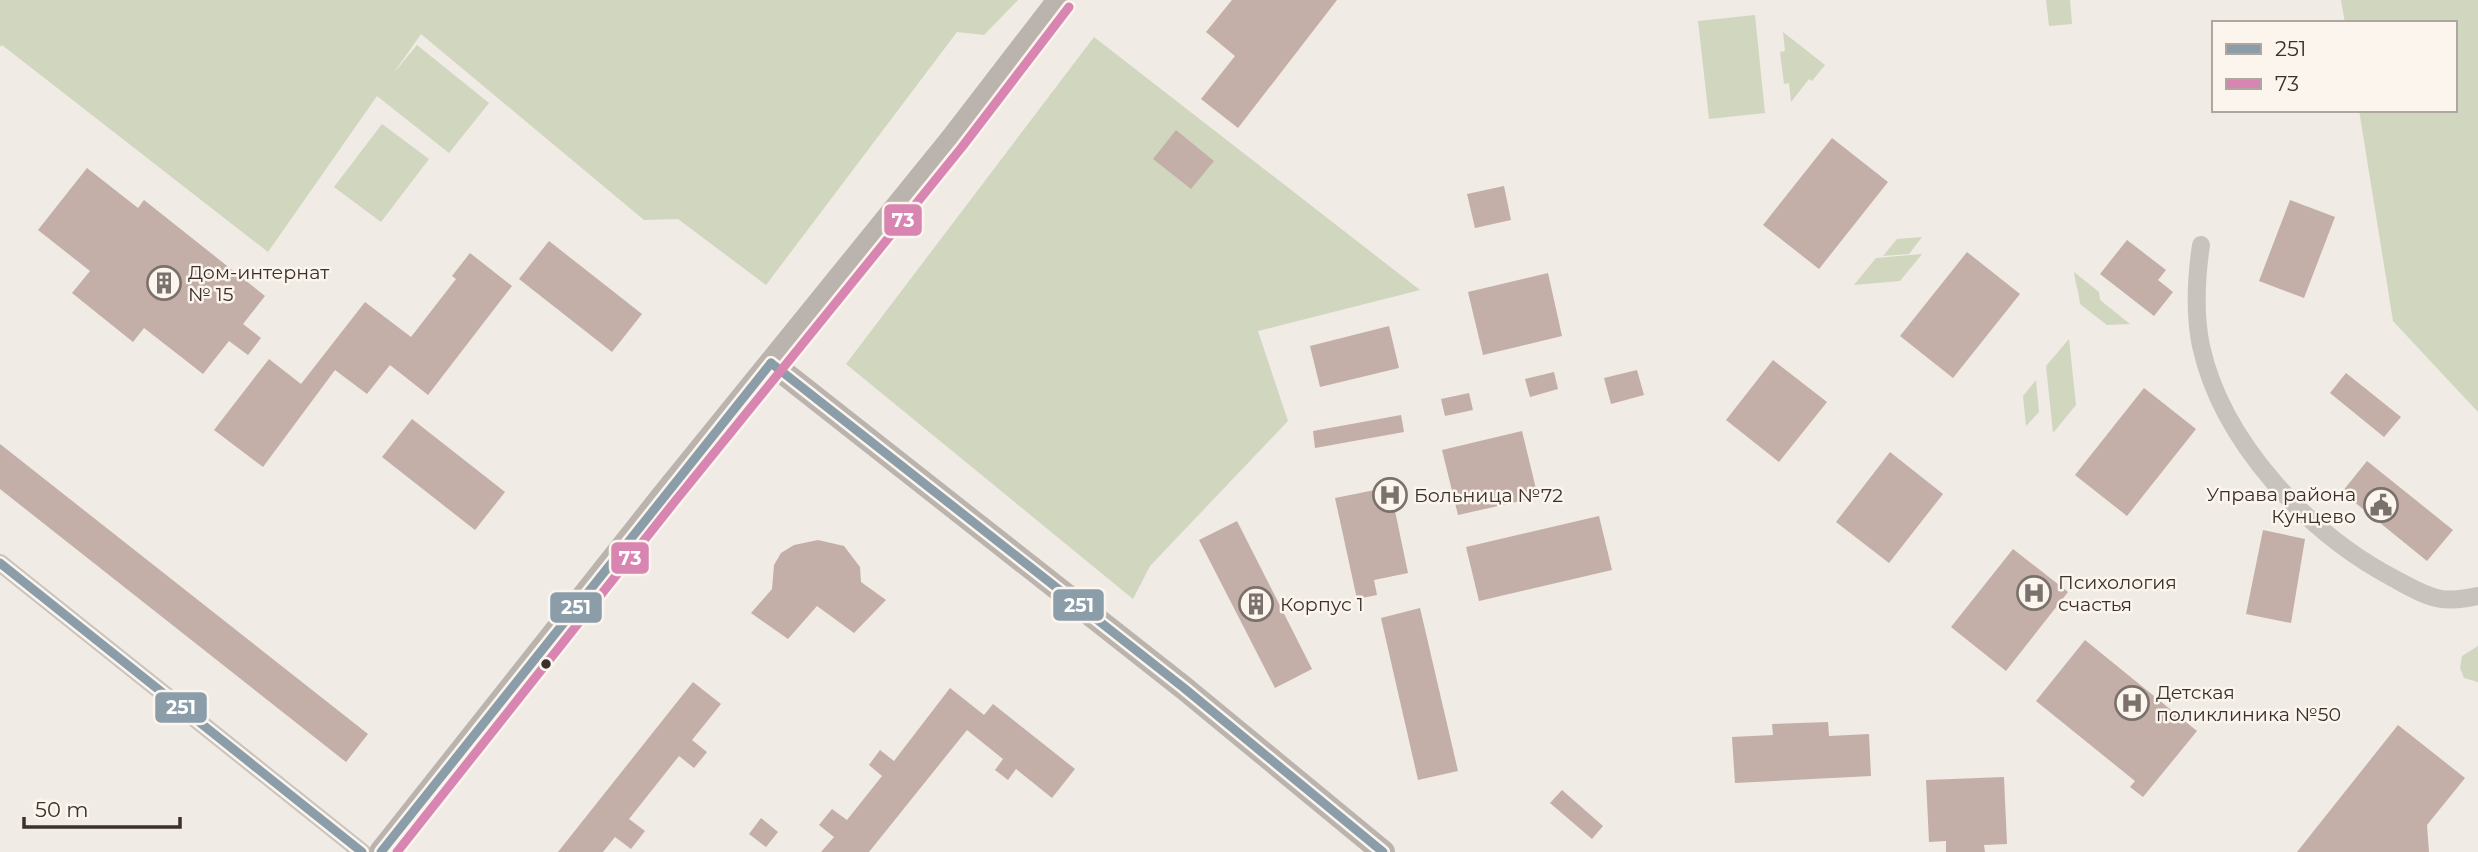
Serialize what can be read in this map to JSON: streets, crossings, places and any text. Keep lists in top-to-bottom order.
{
  "places": {
    "building": ["Дом-интернат № 15", "Корпус 1"],
    "hospital": ["Больница №72", "Психология счастья", "Детская поликлиника №50"],
    "public building": ["Управа района Кунцево"]
  },
  "lines": ["transit line 73", "transit line 251"],
  "legend": ["251", "73"],
  "scale_bar": "50 m"
}
